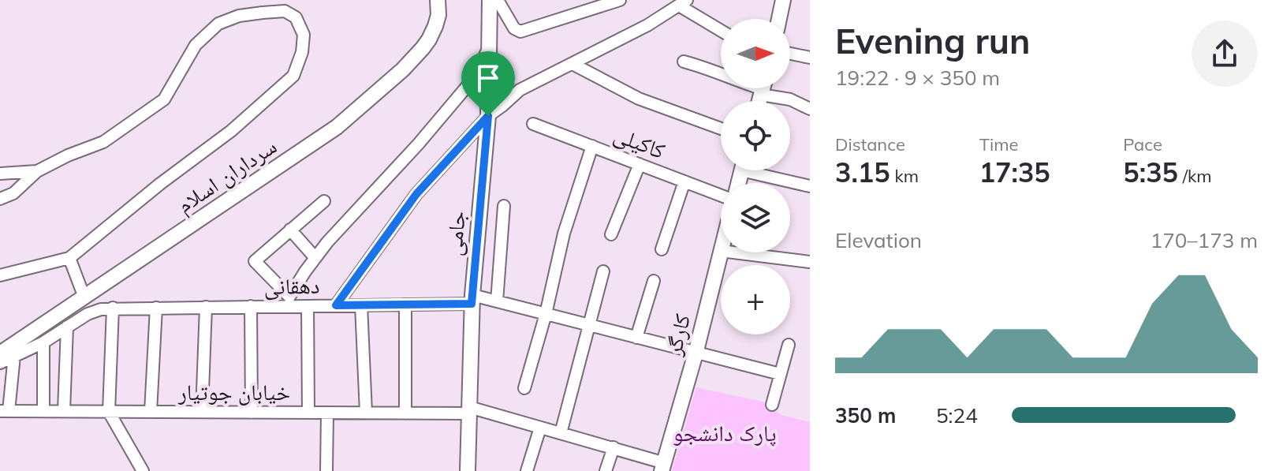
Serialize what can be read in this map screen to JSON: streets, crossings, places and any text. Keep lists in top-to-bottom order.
{
  "streets": {
    "street": [
      "کاکیلی",
      "سرداران اسلام",
      "جامی",
      "دهقانی",
      "کارگر",
      "خیابان جوتیار"
    ]
  },
  "crossings": [
    ["سرداران اسلام", "دهقانی"],
    ["جامی", "دهقانی"],
    ["جامی", "خیابان جوتیار"],
    ["دهقانی", "کارگر"],
    ["کارگر", "خیابان جوتیار"]
  ],
  "parks": ["پارک دانشجو"],
  "north": "right",
  "page": {
    "heading": ["Evening run", "19:22 · 9 × 350 m"],
    "map_buttons": "+",
    "stats": [
      ["Distance", "3.15 km"],
      ["Time", "17:35"],
      ["Pace", "5:35 /km"]
    ],
    "chart": ["Elevation", "170–173 m"],
    "list": [
      {
        "name": "350 m",
        "note": "5:24"
      }
    ]
  }
}
